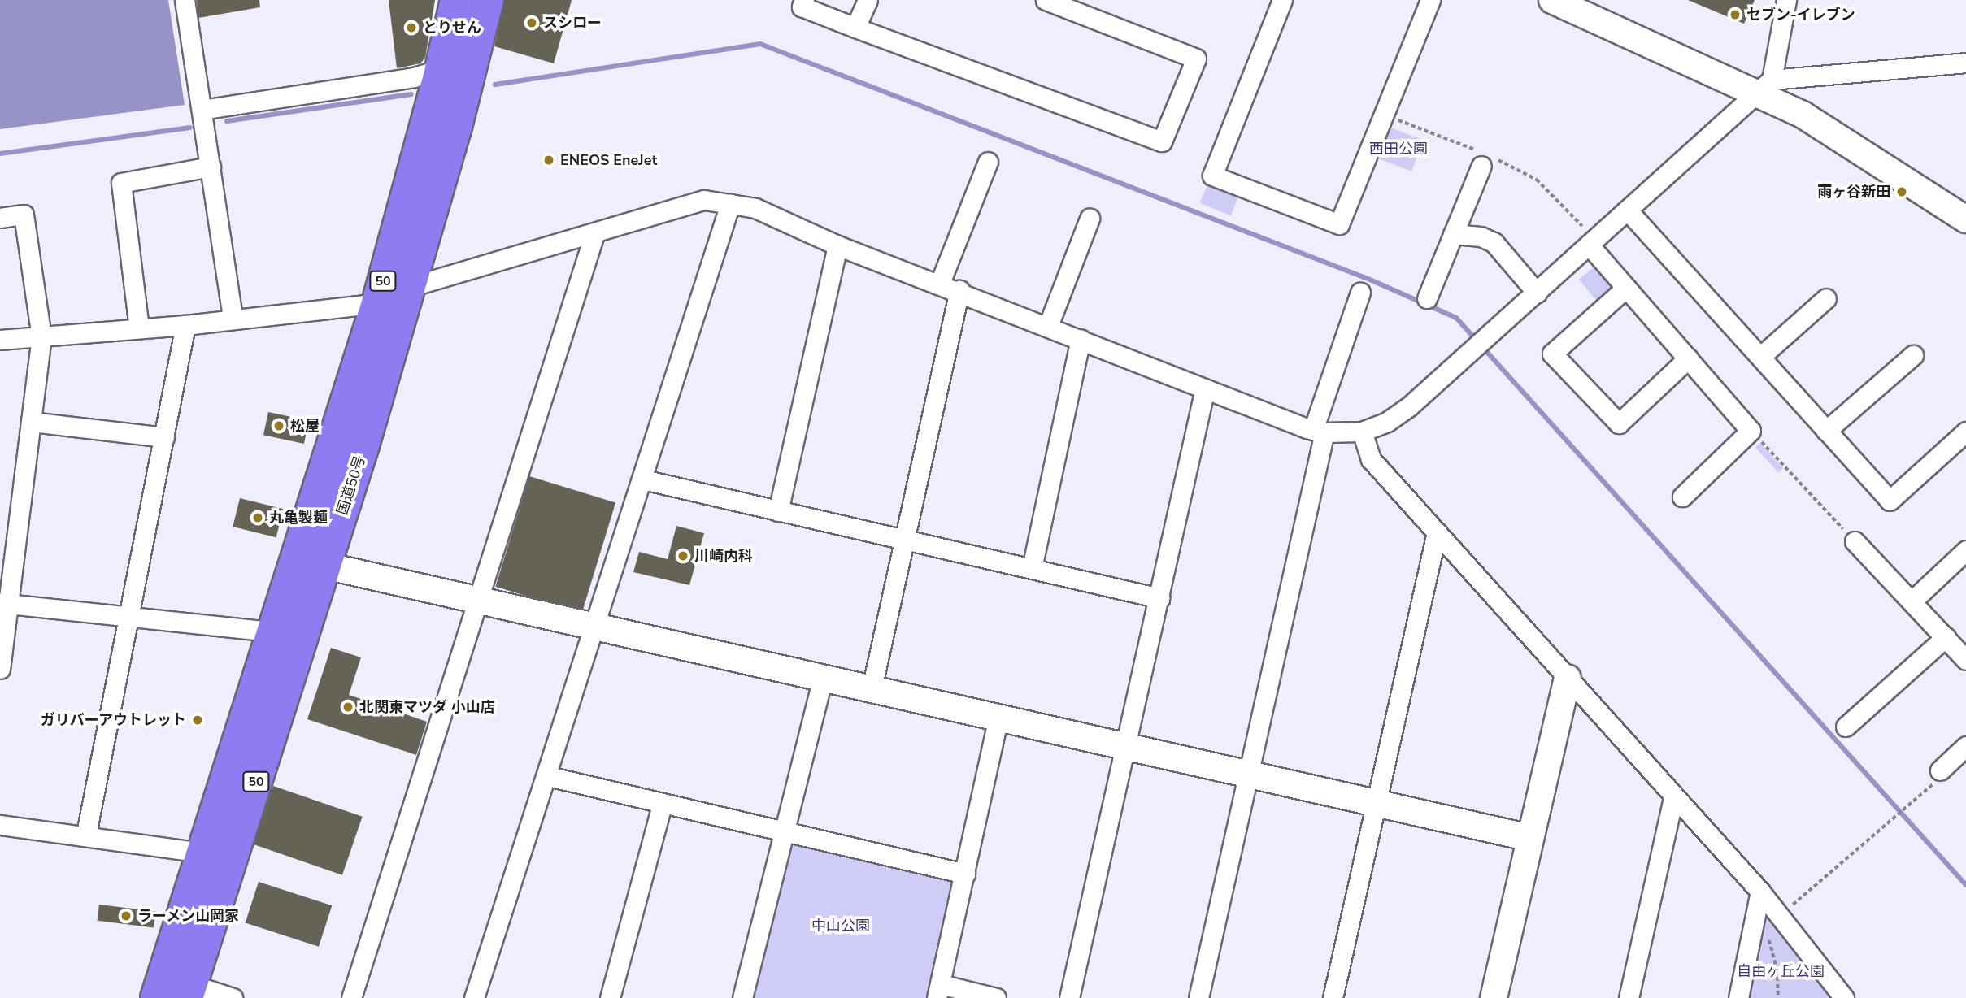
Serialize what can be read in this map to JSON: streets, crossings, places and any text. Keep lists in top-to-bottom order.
{
  "streets": {
    "highway": ["50", "国道50号"]
  },
  "parks": ["西田公園", "中山公園", "自由ヶ丘公園"],
  "places": [
    "セブン-イレブン",
    "スシロー",
    "とりせん",
    "ENEOS EneJet",
    "雨ヶ谷新田",
    "松屋",
    "丸亀製麺",
    "川崎内科",
    "北関東マツダ 小山店",
    "ガリバーアウトレット",
    "ラーメン山岡家"
  ]
}
